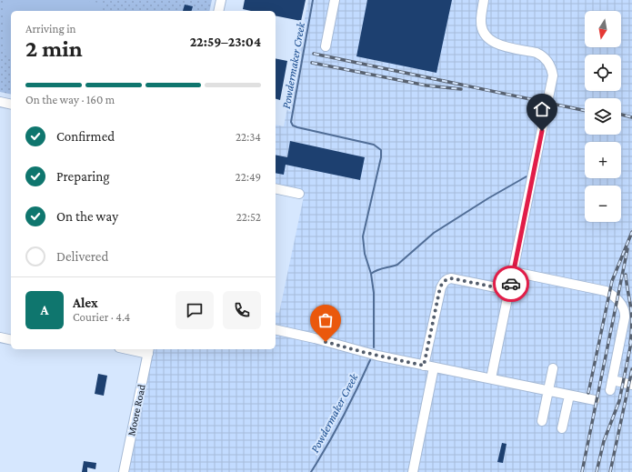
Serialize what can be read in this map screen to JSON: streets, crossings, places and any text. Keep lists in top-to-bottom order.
{
  "streets": {
    "street": ["Moore Road"]
  },
  "water": ["Powdermaker Creek"],
  "north": "bottom",
  "page": {
    "map_buttons": ["+", "−"],
    "heading": ["2 min", "Arriving in", "22:59–23:04"],
    "panel": ["Alex", "Courier · 4.4"],
    "bar": "On the way · 160 m",
    "list": [
      ["Confirmed", "22:34"],
      ["Preparing", "22:49"],
      ["On the way", "22:52"],
      "Delivered"
    ],
    "round": "A"
  }
}
